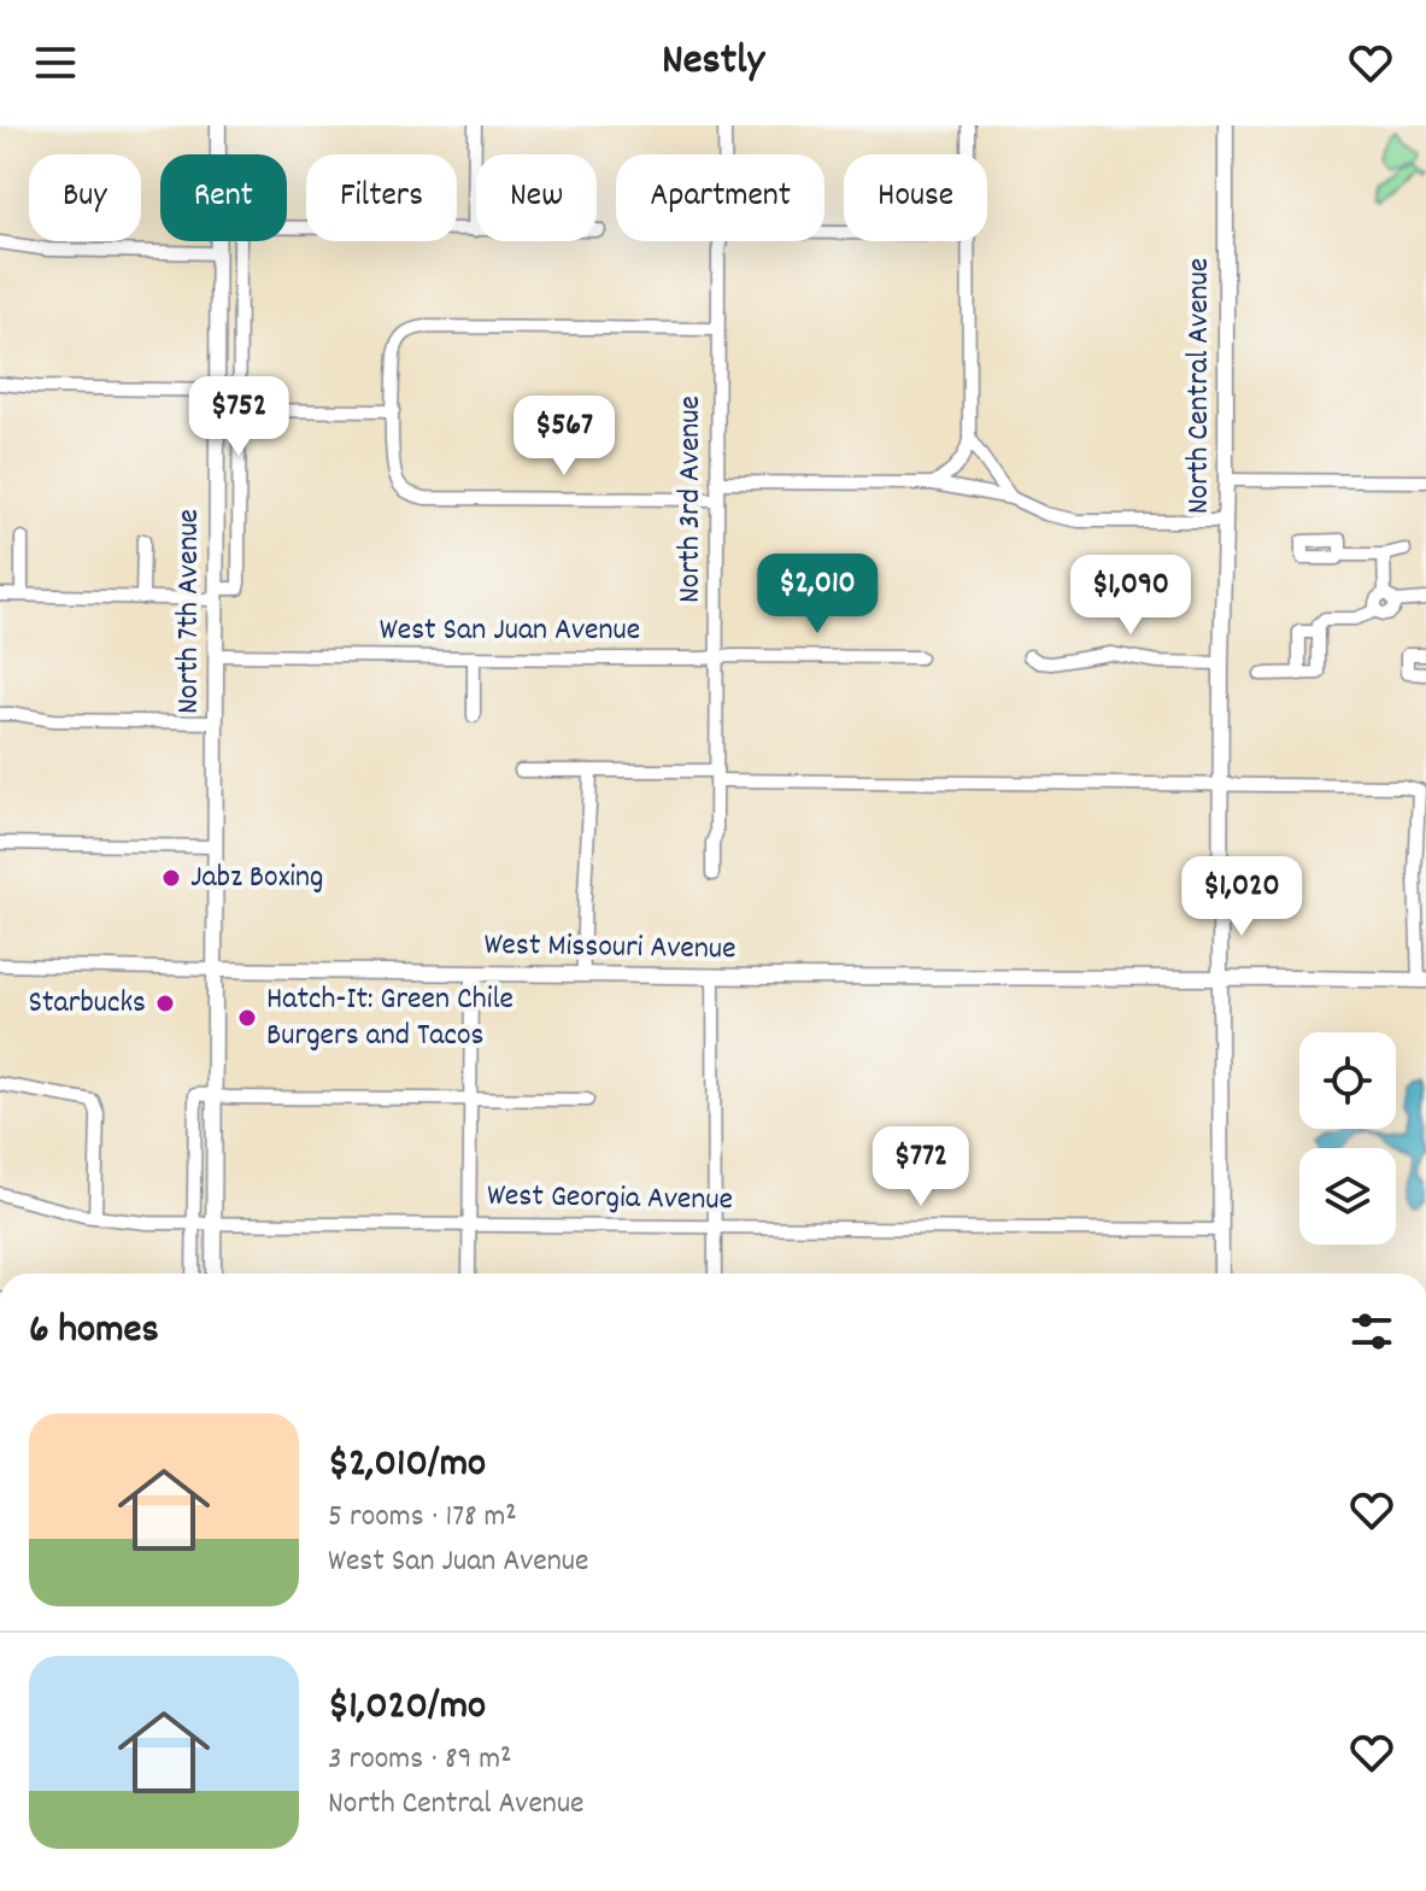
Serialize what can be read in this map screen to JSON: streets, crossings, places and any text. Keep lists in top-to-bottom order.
{
  "streets": {
    "main road": ["North Central Avenue", "North 7th Avenue", "West Missouri Avenue"],
    "street": ["North 3rd Avenue", "West San Juan Avenue", "West Georgia Avenue"]
  },
  "crossings": [
    ["North Central Avenue", "West Missouri Avenue"],
    ["North Central Avenue", "West Georgia Avenue"],
    ["North 3rd Avenue", "West San Juan Avenue"],
    ["North 7th Avenue", "West San Juan Avenue"],
    ["North 7th Avenue", "West Missouri Avenue"],
    ["North 7th Avenue", "West Georgia Avenue"]
  ],
  "places": ["Jabz Boxing", "Starbucks", "Hatch-It: Green Chile Burgers and Tacos"],
  "page": {
    "header": "Nestly",
    "chip": [
      "Buy",
      "Rent",
      "Filters",
      "New",
      "Apartment",
      "House"
    ],
    "price": [
      "$752",
      "$567",
      "$2,010",
      "$1,090",
      "$1,020",
      "$772"
    ],
    "heading": "6 homes",
    "list": [
      {
        "name": "$2,010/mo",
        "note": "5 rooms · 178 m² · West San Juan Avenue"
      },
      {
        "name": "$1,020/mo",
        "note": "3 rooms · 89 m² · North Central Avenue"
      }
    ]
  }
}
